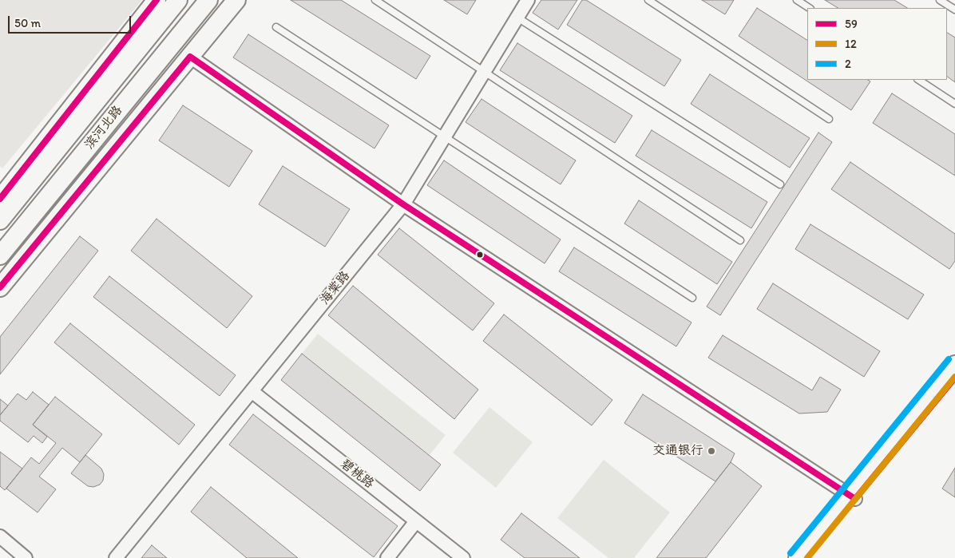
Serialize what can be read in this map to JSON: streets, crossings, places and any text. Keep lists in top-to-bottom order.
{
  "streets": {
    "main road": ["滨河北路"],
    "street": ["海棠路", "碧桃路"]
  },
  "crossings": [
    ["海棠路", "碧桃路"]
  ],
  "places": ["交通银行"],
  "lines": ["transit line 59", "transit line 2", "transit line 12"],
  "legend": ["59", "12", "2"],
  "scale_bar": "50 m"
}
